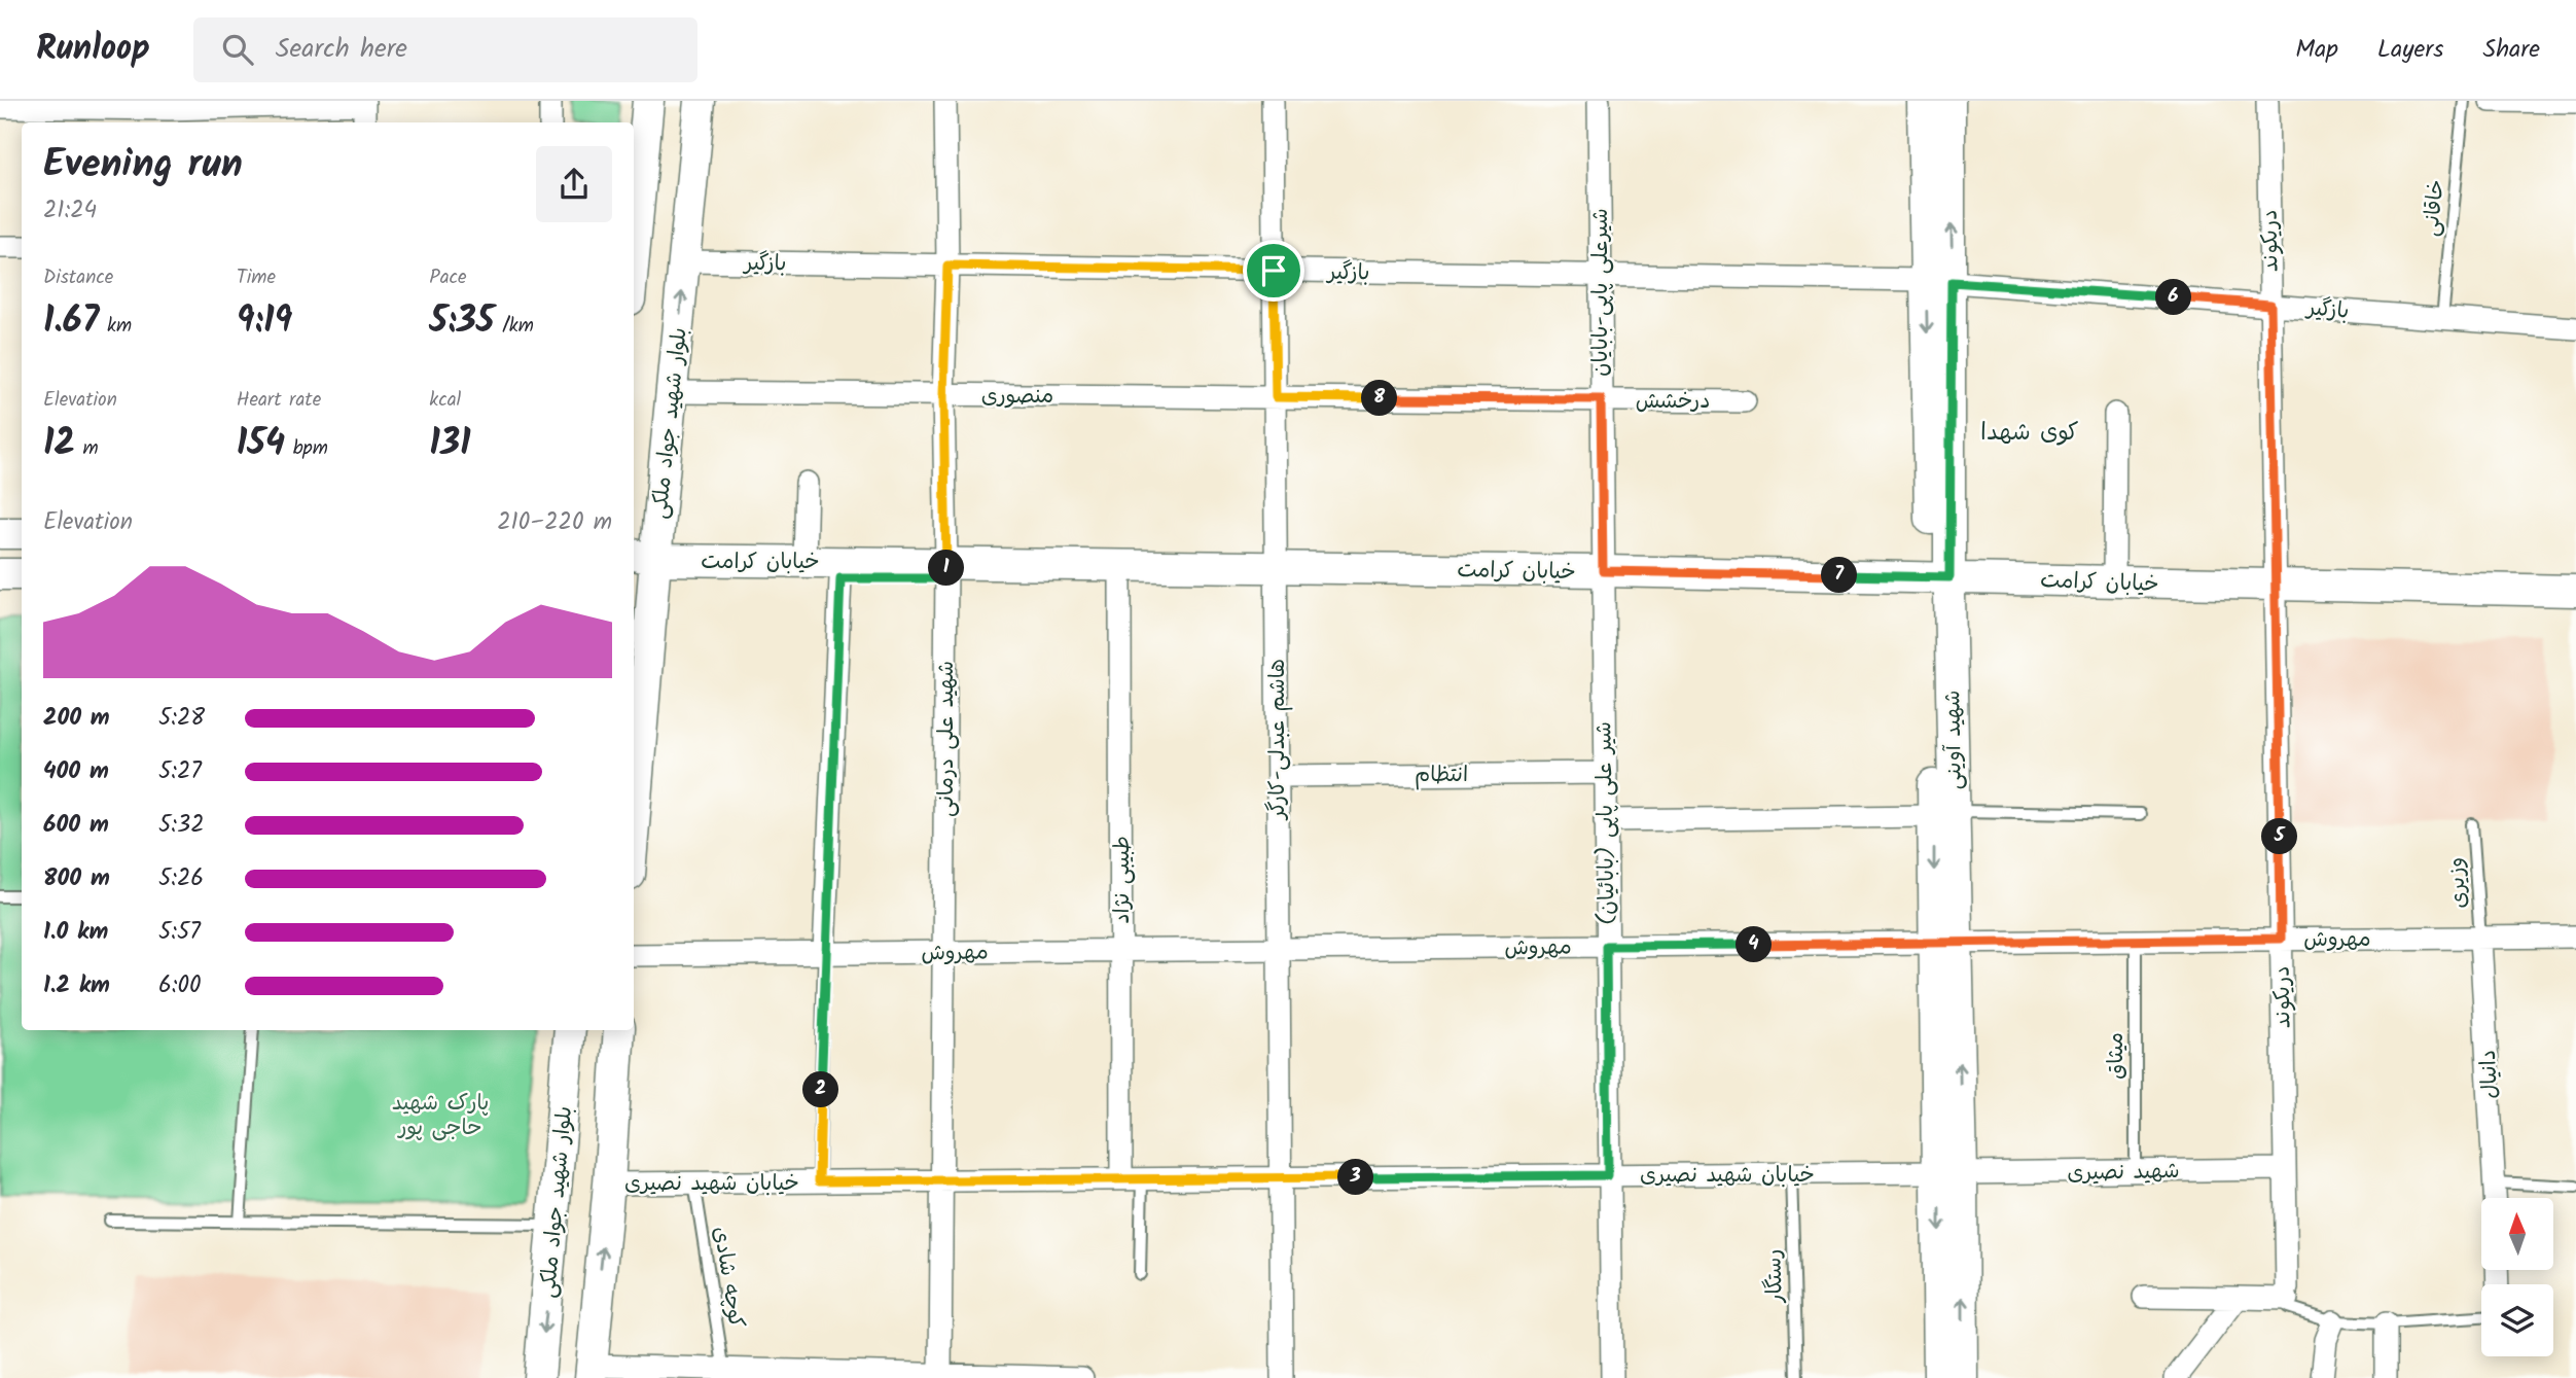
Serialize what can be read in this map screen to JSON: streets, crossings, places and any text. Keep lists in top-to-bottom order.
{
  "streets": {
    "main road": ["بلوار شهید جواد ملکی", "خیابان کرامت", "شهید آوینی"],
    "street": [
      "دریکوند",
      "بازگیر",
      "شیرعلی پاپی-بابایان",
      "منصوری",
      "درخشش",
      "شهید علی درمانی",
      "هاشم عبدلی-کارگر",
      "انتظام",
      "شیر علی پاپی (بابائیان)",
      "طبیبی نژاد",
      "مهروش",
      "دانیال",
      "شهید نصیری",
      "خیابان شهید نصیری"
    ],
    "lane": [
      "خاقانی",
      "وزیری",
      "میثاق",
      "رستگار",
      "کوچه شادی"
    ]
  },
  "crossings": [
    ["خاقانی", "بازگیر"],
    ["دریکوند", "بازگیر"],
    ["دریکوند", "خیابان کرامت"],
    ["دریکوند", "مهروش"],
    ["دریکوند", "شهید نصیری"],
    ["بازگیر", "شیرعلی پاپی-بابایان"],
    ["بازگیر", "بلوار شهید جواد ملکی"],
    ["بازگیر", "شهید علی درمانی"],
    ["بازگیر", "هاشم عبدلی-کارگر"],
    ["بازگیر", "شهید آوینی"],
    ["شیرعلی پاپی-بابایان", "منصوری"],
    ["شیرعلی پاپی-بابایان", "درخشش"],
    ["شیرعلی پاپی-بابایان", "خیابان کرامت"],
    ["شیرعلی پاپی-بابایان", "شیر علی پاپی (بابائیان)"],
    ["منصوری", "درخشش"],
    ["منصوری", "بلوار شهید جواد ملکی"],
    ["منصوری", "شهید علی درمانی"],
    ["منصوری", "هاشم عبدلی-کارگر"],
    ["بلوار شهید جواد ملکی", "خیابان کرامت"],
    ["خیابان کرامت", "شهید علی درمانی"],
    ["خیابان کرامت", "هاشم عبدلی-کارگر"],
    ["خیابان کرامت", "شهید آوینی"],
    ["خیابان کرامت", "شیر علی پاپی (بابائیان)"],
    ["خیابان کرامت", "طبیبی نژاد"],
    ["شهید علی درمانی", "مهروش"],
    ["شهید علی درمانی", "خیابان شهید نصیری"],
    ["هاشم عبدلی-کارگر", "انتظام"],
    ["هاشم عبدلی-کارگر", "مهروش"],
    ["هاشم عبدلی-کارگر", "خیابان شهید نصیری"],
    ["شهید آوینی", "مهروش"],
    ["شهید آوینی", "شهید نصیری"],
    ["شهید آوینی", "خیابان شهید نصیری"],
    ["انتظام", "شیر علی پاپی (بابائیان)"],
    ["شیر علی پاپی (بابائیان)", "مهروش"],
    ["شیر علی پاپی (بابائیان)", "خیابان شهید نصیری"],
    ["طبیبی نژاد", "مهروش"],
    ["طبیبی نژاد", "خیابان شهید نصیری"],
    ["وزیری", "مهروش"],
    ["وزیری", "دانیال"],
    ["مهروش", "میثاق"],
    ["مهروش", "دانیال"],
    ["میثاق", "شهید نصیری"],
    ["شهید نصیری", "خیابان شهید نصیری"],
    ["خیابان شهید نصیری", "رستگار"],
    ["خیابان شهید نصیری", "کوچه شادی"]
  ],
  "districts": ["کوی شهدا"],
  "parks": ["پارک شهید حاجی پور"],
  "north": "top",
  "page": {
    "header": "Runloop",
    "search": "Search here",
    "nav": ["Map", "Layers", "Share"],
    "heading": ["Evening run", "21:24"],
    "stats": [
      ["Distance", "1.67 km"],
      ["Time", "9:19"],
      ["Pace", "5:35 /km"],
      ["Elevation", "12 m"],
      ["Heart rate", "154 bpm"],
      ["kcal", "131"]
    ],
    "pins": [
      "6",
      "8",
      "1",
      "7",
      "5",
      "4",
      "2",
      "3"
    ],
    "chart": ["Elevation", "210–220 m"],
    "list": [
      {
        "name": "200 m",
        "note": "5:28"
      },
      {
        "name": "400 m",
        "note": "5:27"
      },
      {
        "name": "600 m",
        "note": "5:32"
      },
      {
        "name": "800 m",
        "note": "5:26"
      },
      {
        "name": "1.0 km",
        "note": "5:57"
      },
      {
        "name": "1.2 km",
        "note": "6:00"
      }
    ]
  }
}
